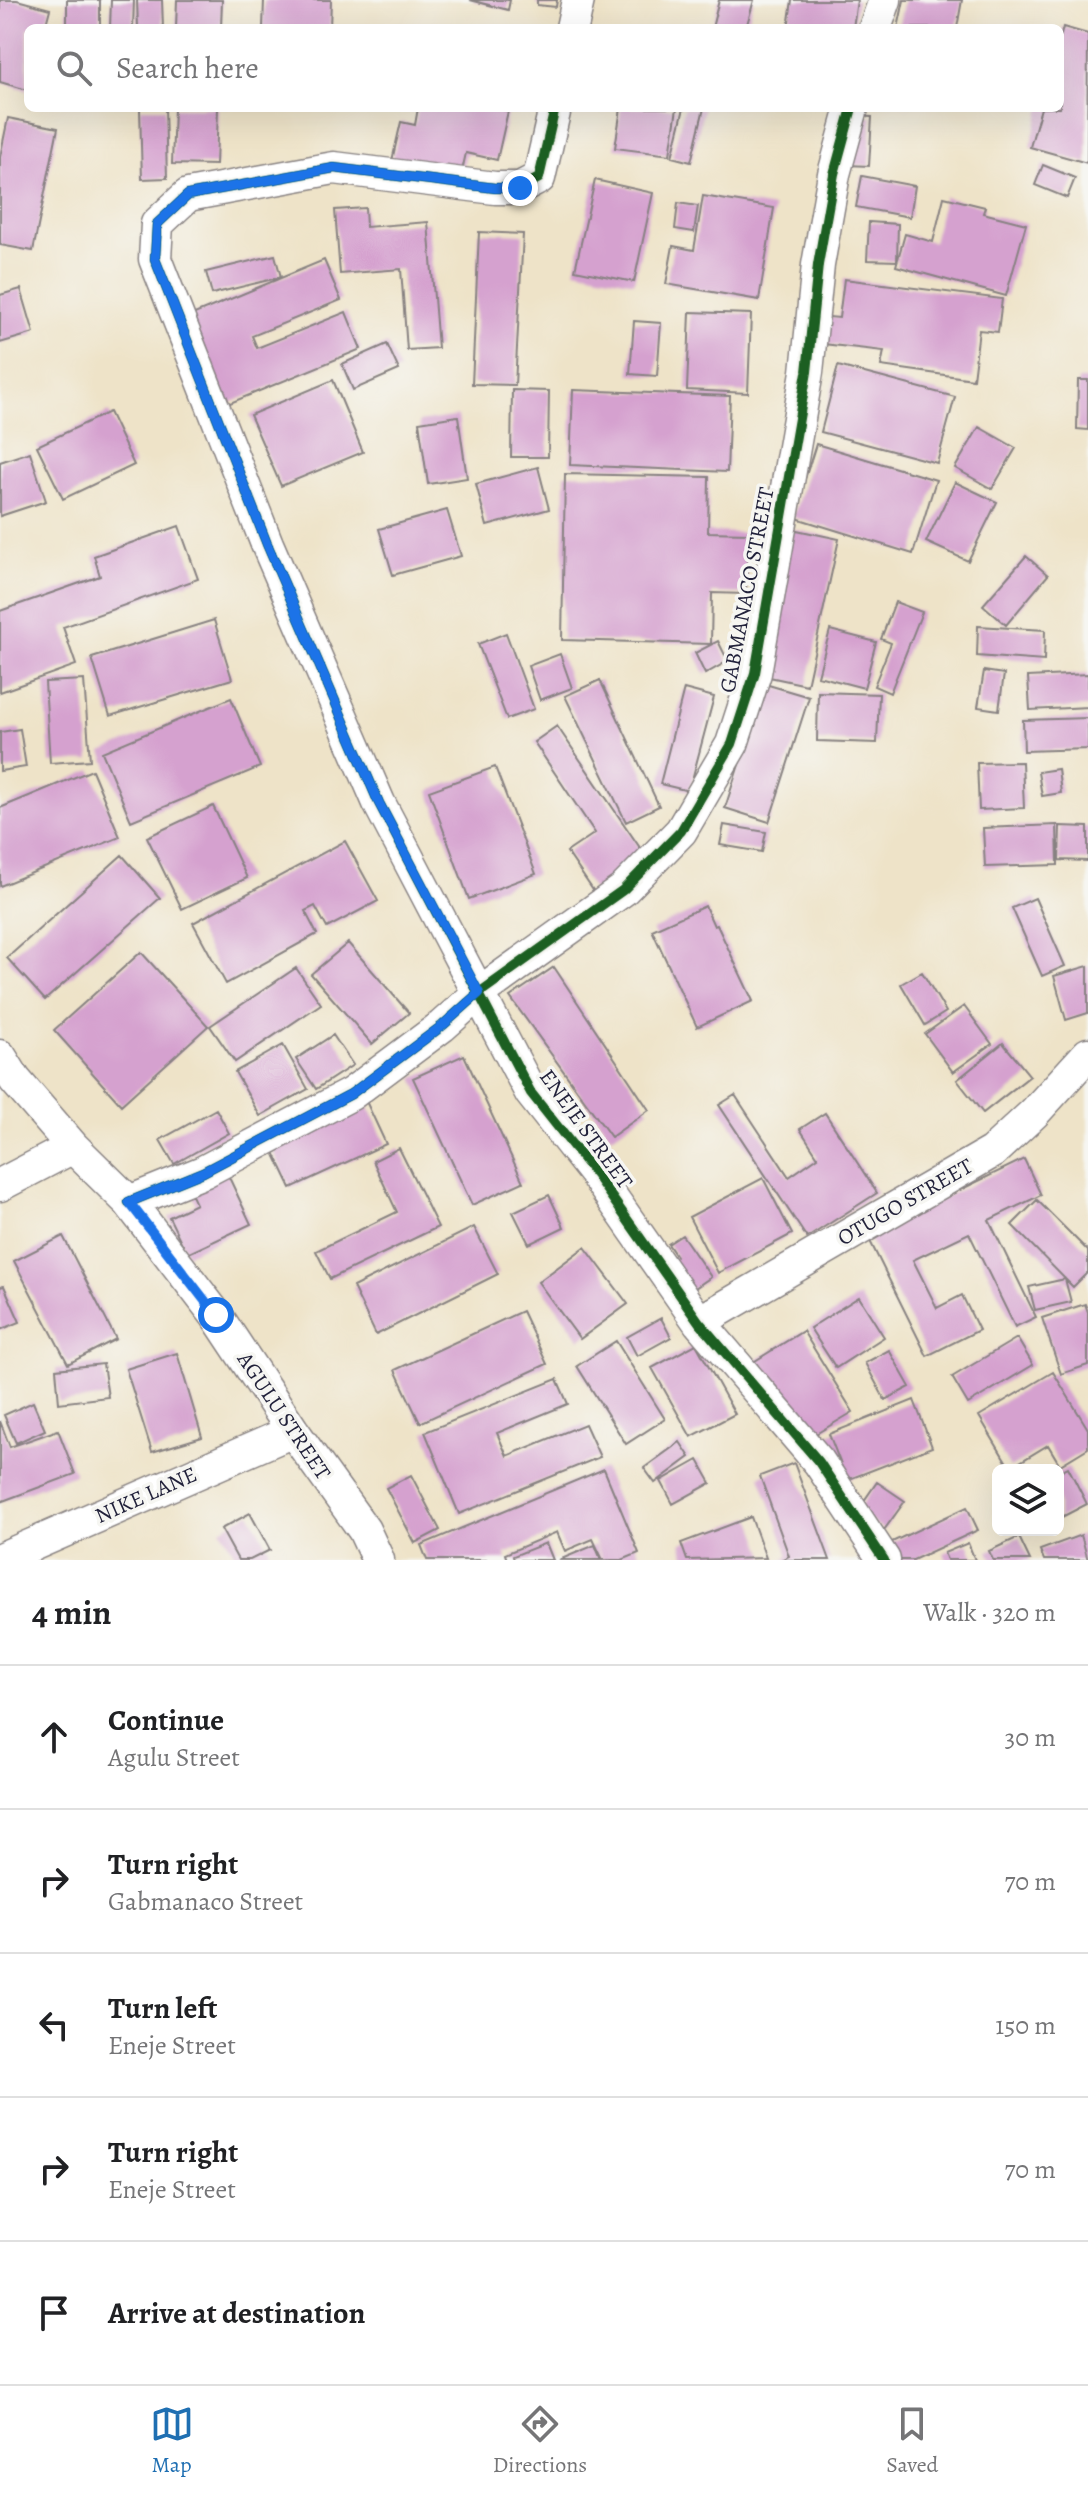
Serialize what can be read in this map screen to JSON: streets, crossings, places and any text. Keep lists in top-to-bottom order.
{
  "streets": {
    "street": [
      "GABMANACO STREET",
      "ENEJE STREET",
      "OTUGO STREET",
      "AGULU STREET",
      "NIKE LANE"
    ]
  },
  "crossings": [
    ["GABMANACO STREET", "ENEJE STREET"],
    ["GABMANACO STREET", "AGULU STREET"],
    ["ENEJE STREET", "OTUGO STREET"],
    ["AGULU STREET", "NIKE LANE"]
  ],
  "page": {
    "search": "Search here",
    "heading": ["4 min", "Walk · 320 m"],
    "list": [
      ["Continue", "Agulu Street", "30 m"],
      ["Turn right", "Gabmanaco Street", "70 m"],
      ["Turn left", "Eneje Street", "150 m"],
      ["Turn right", "Eneje Street", "70 m"],
      "Arrive at destination"
    ],
    "nav": ["Map", "Directions", "Saved"]
  }
}
